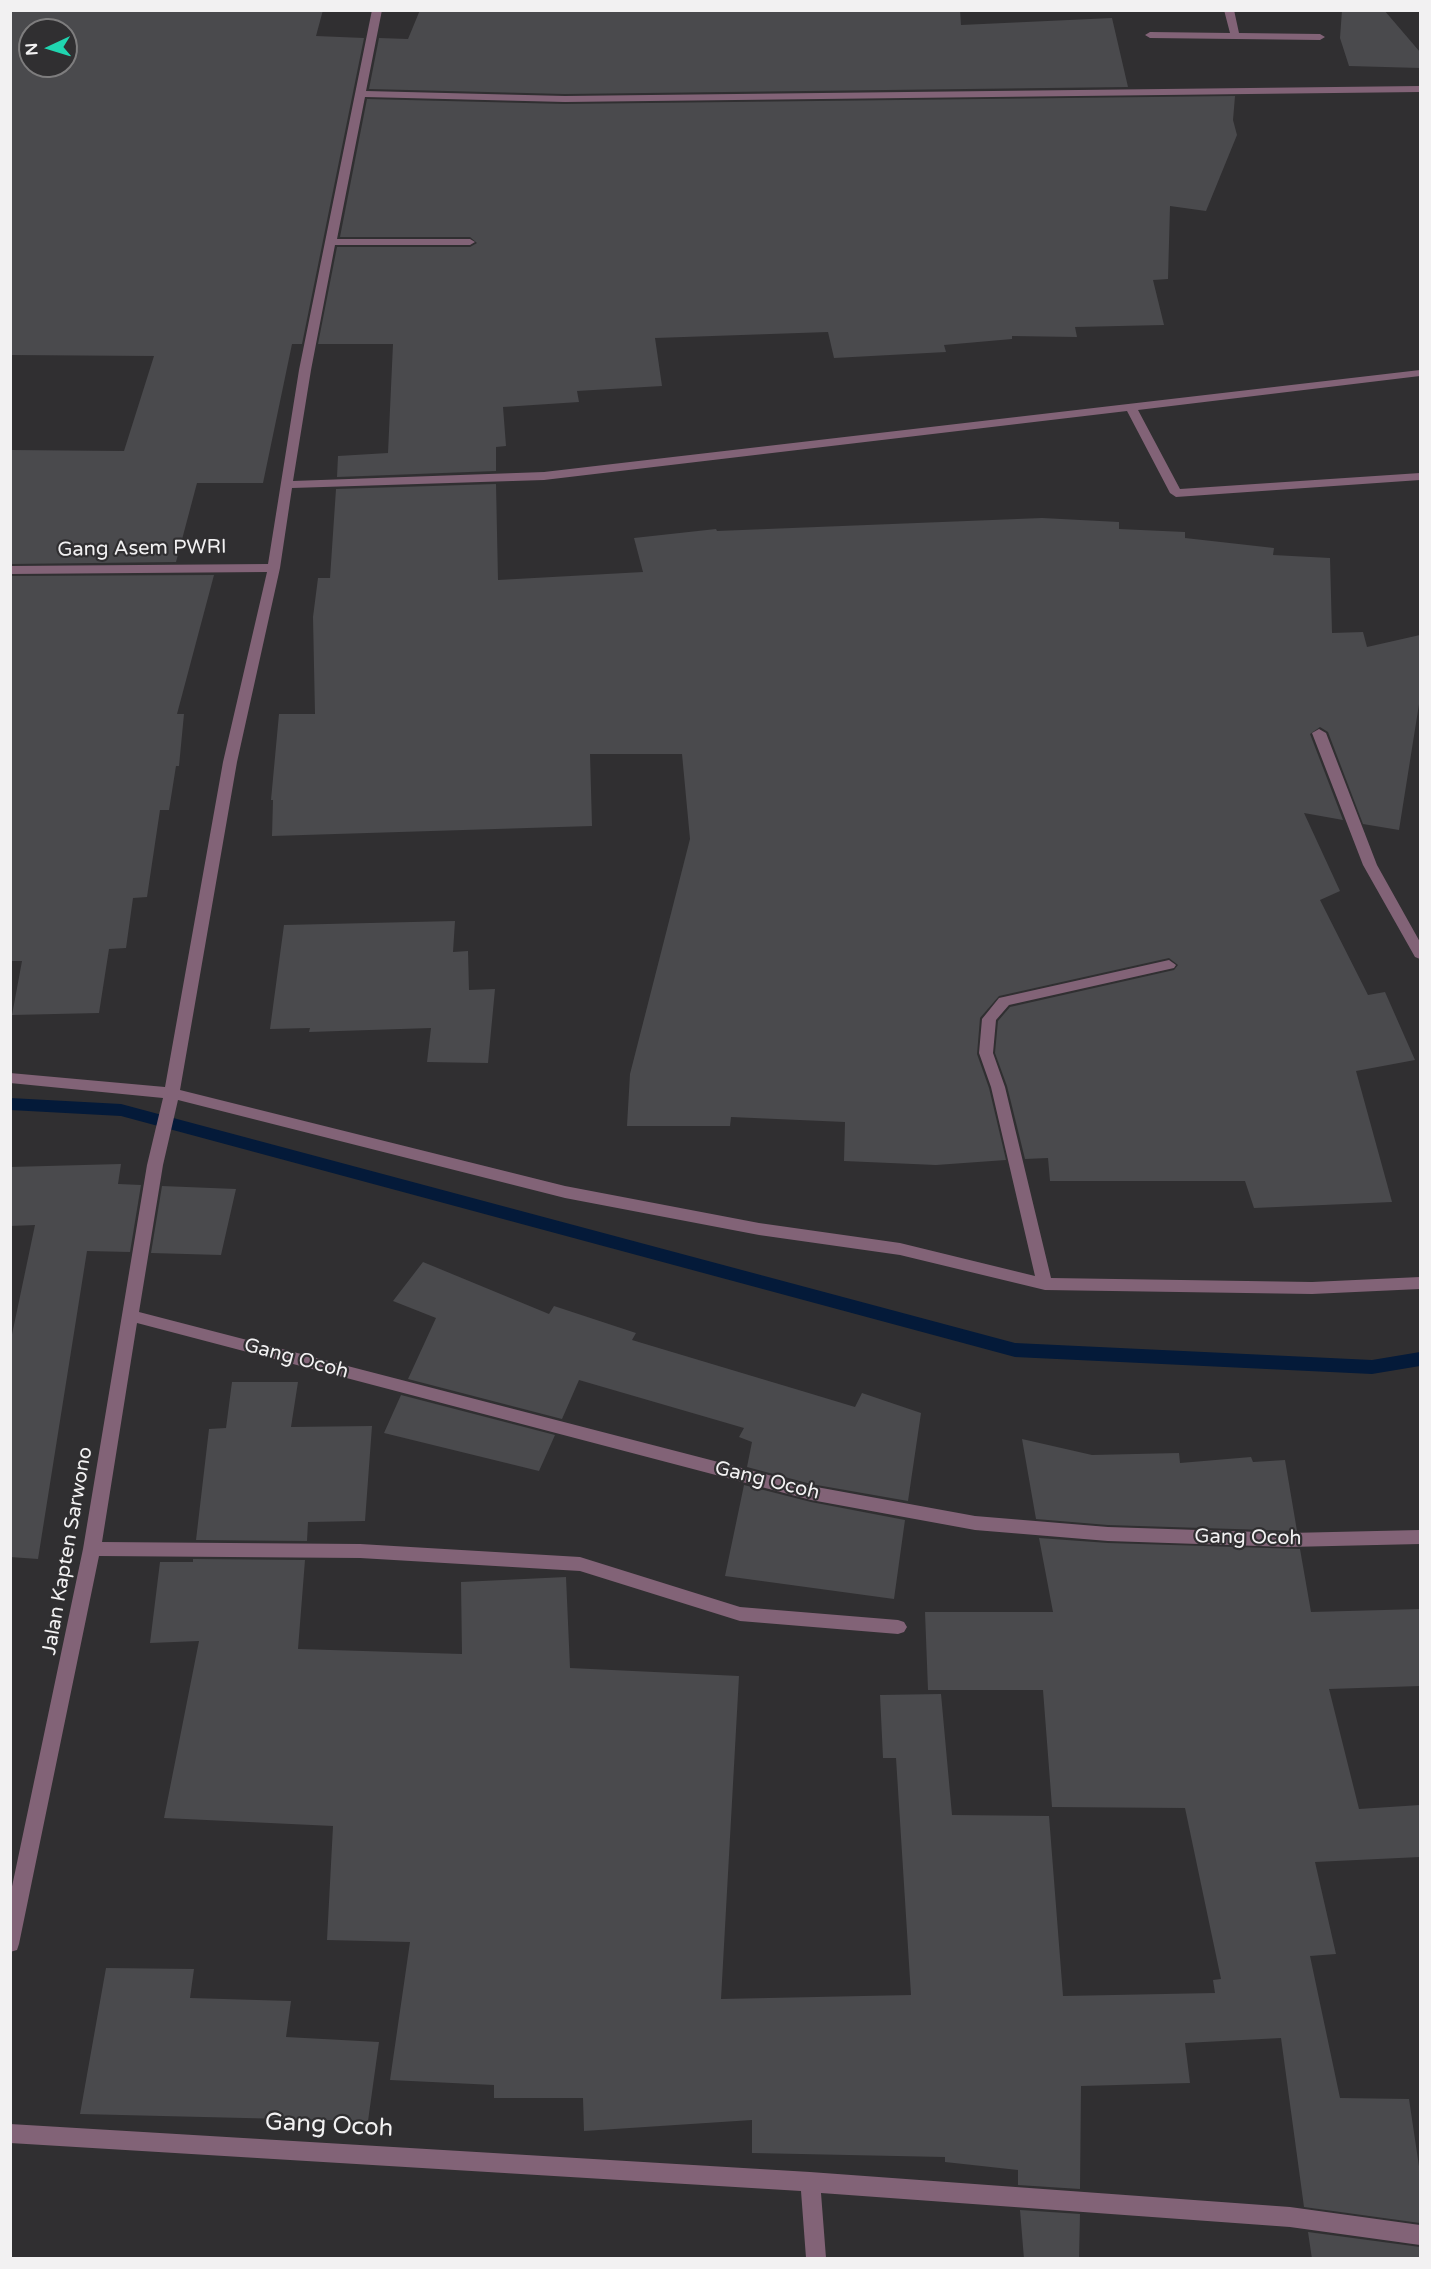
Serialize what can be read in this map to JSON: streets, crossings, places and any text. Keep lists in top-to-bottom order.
{
  "streets": {
    "street": ["Gang Asem PWRI", "Gang Ocoh", "Jalan Kapten Sarwono"]
  },
  "crossings": [
    ["Gang Asem PWRI", "Jalan Kapten Sarwono"],
    ["Gang Ocoh", "Jalan Kapten Sarwono"]
  ],
  "north": "left"
}
